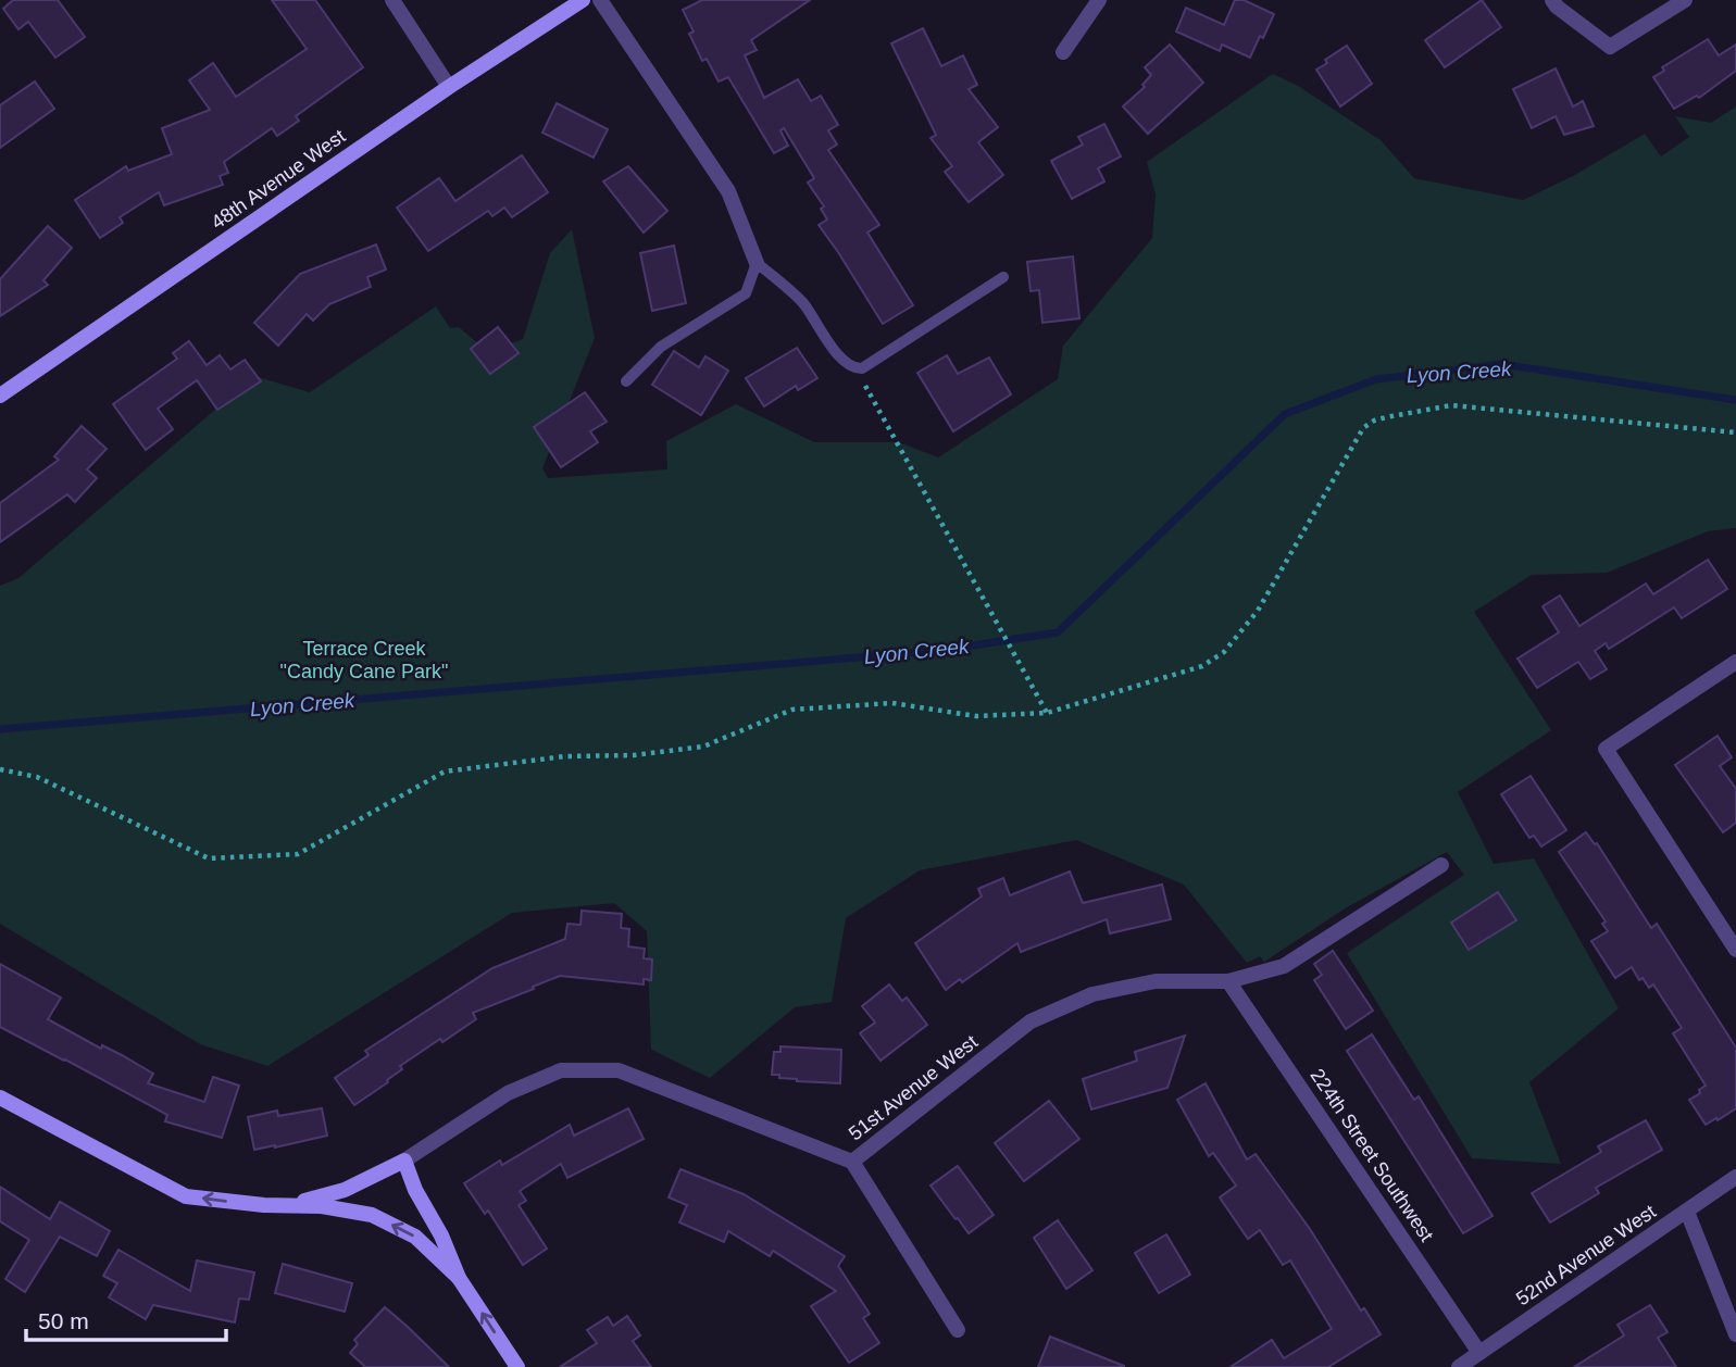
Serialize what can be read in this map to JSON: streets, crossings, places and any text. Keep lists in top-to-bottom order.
{
  "streets": {
    "street": [
      "48th Avenue West",
      "51st Avenue West",
      "224th Street Southwest",
      "52nd Avenue West"
    ]
  },
  "crossings": [
    ["51st Avenue West", "224th Street Southwest"],
    ["224th Street Southwest", "52nd Avenue West"]
  ],
  "water": ["Lyon Creek"],
  "parks": ["Terrace Creek \"Candy Cane Park\""],
  "scale_bar": "50 m"
}
